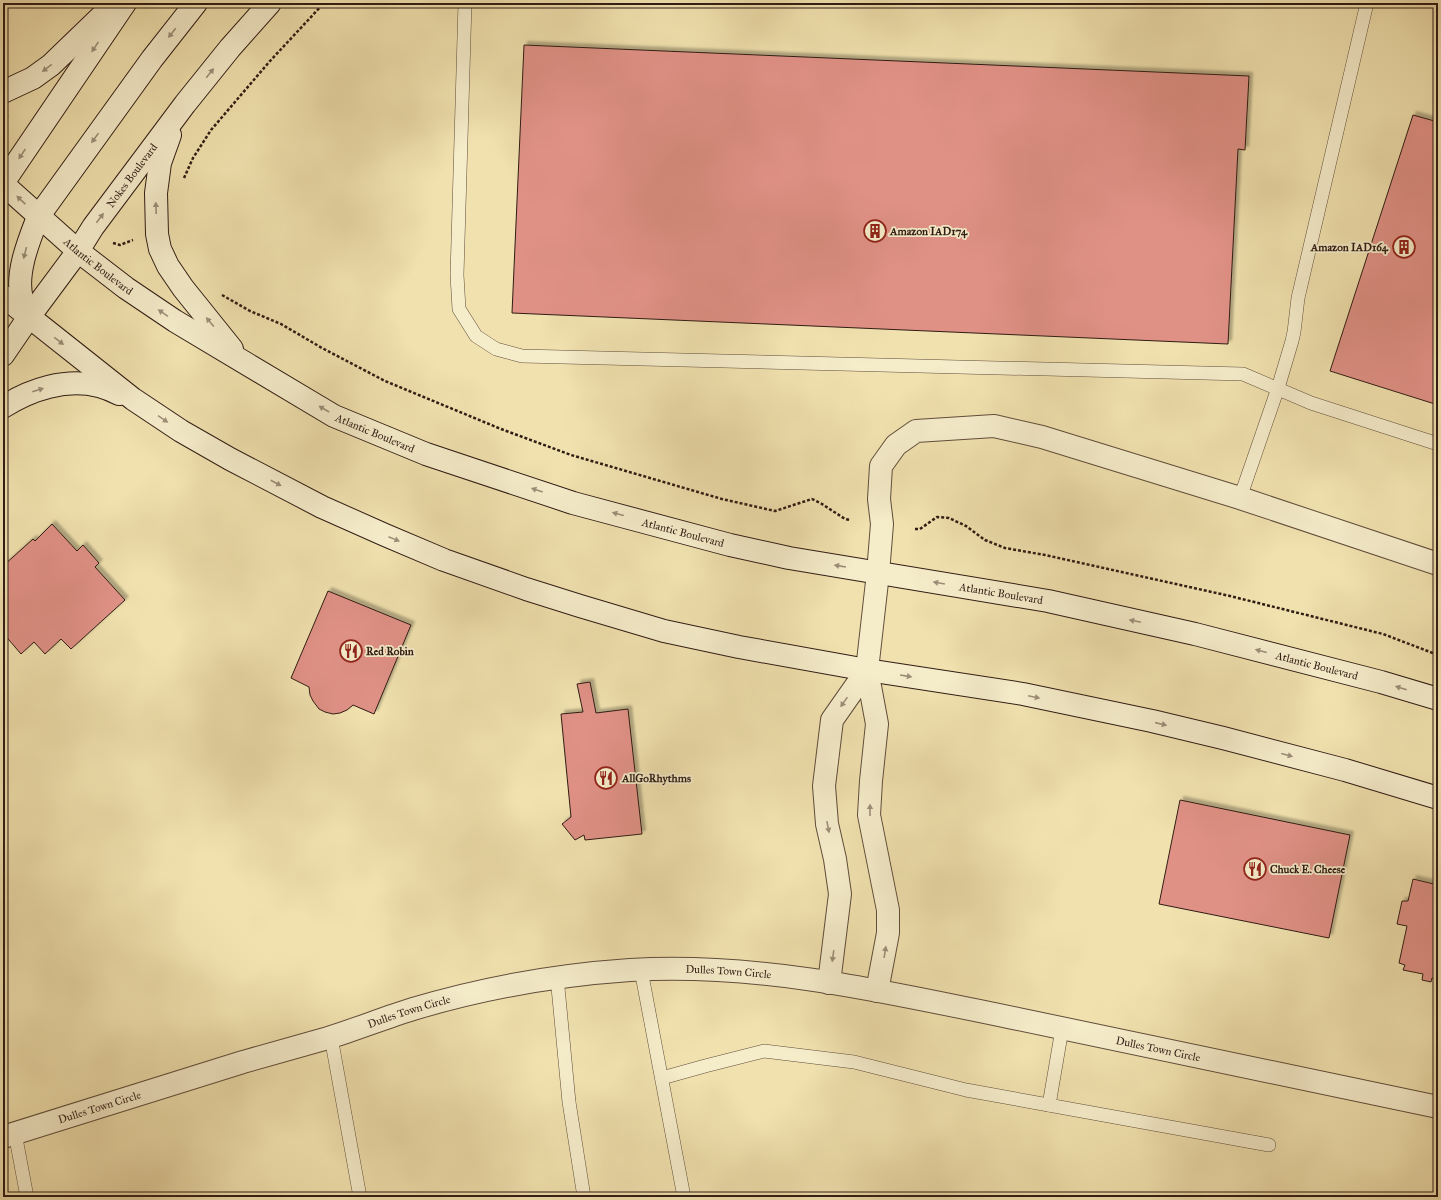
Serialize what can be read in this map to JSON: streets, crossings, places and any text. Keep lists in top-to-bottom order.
{
  "streets": {
    "main road": ["Nokes Boulevard", "Atlantic Boulevard", "Dulles Town Circle"]
  },
  "crossings": [
    ["Nokes Boulevard", "Atlantic Boulevard"]
  ],
  "places": {
    "building": ["Amazon IAD174", "Amazon IAD164"],
    "restaurant": ["Red Robin", "AllGoRhythms", "Chuck E. Cheese"]
  }
}
